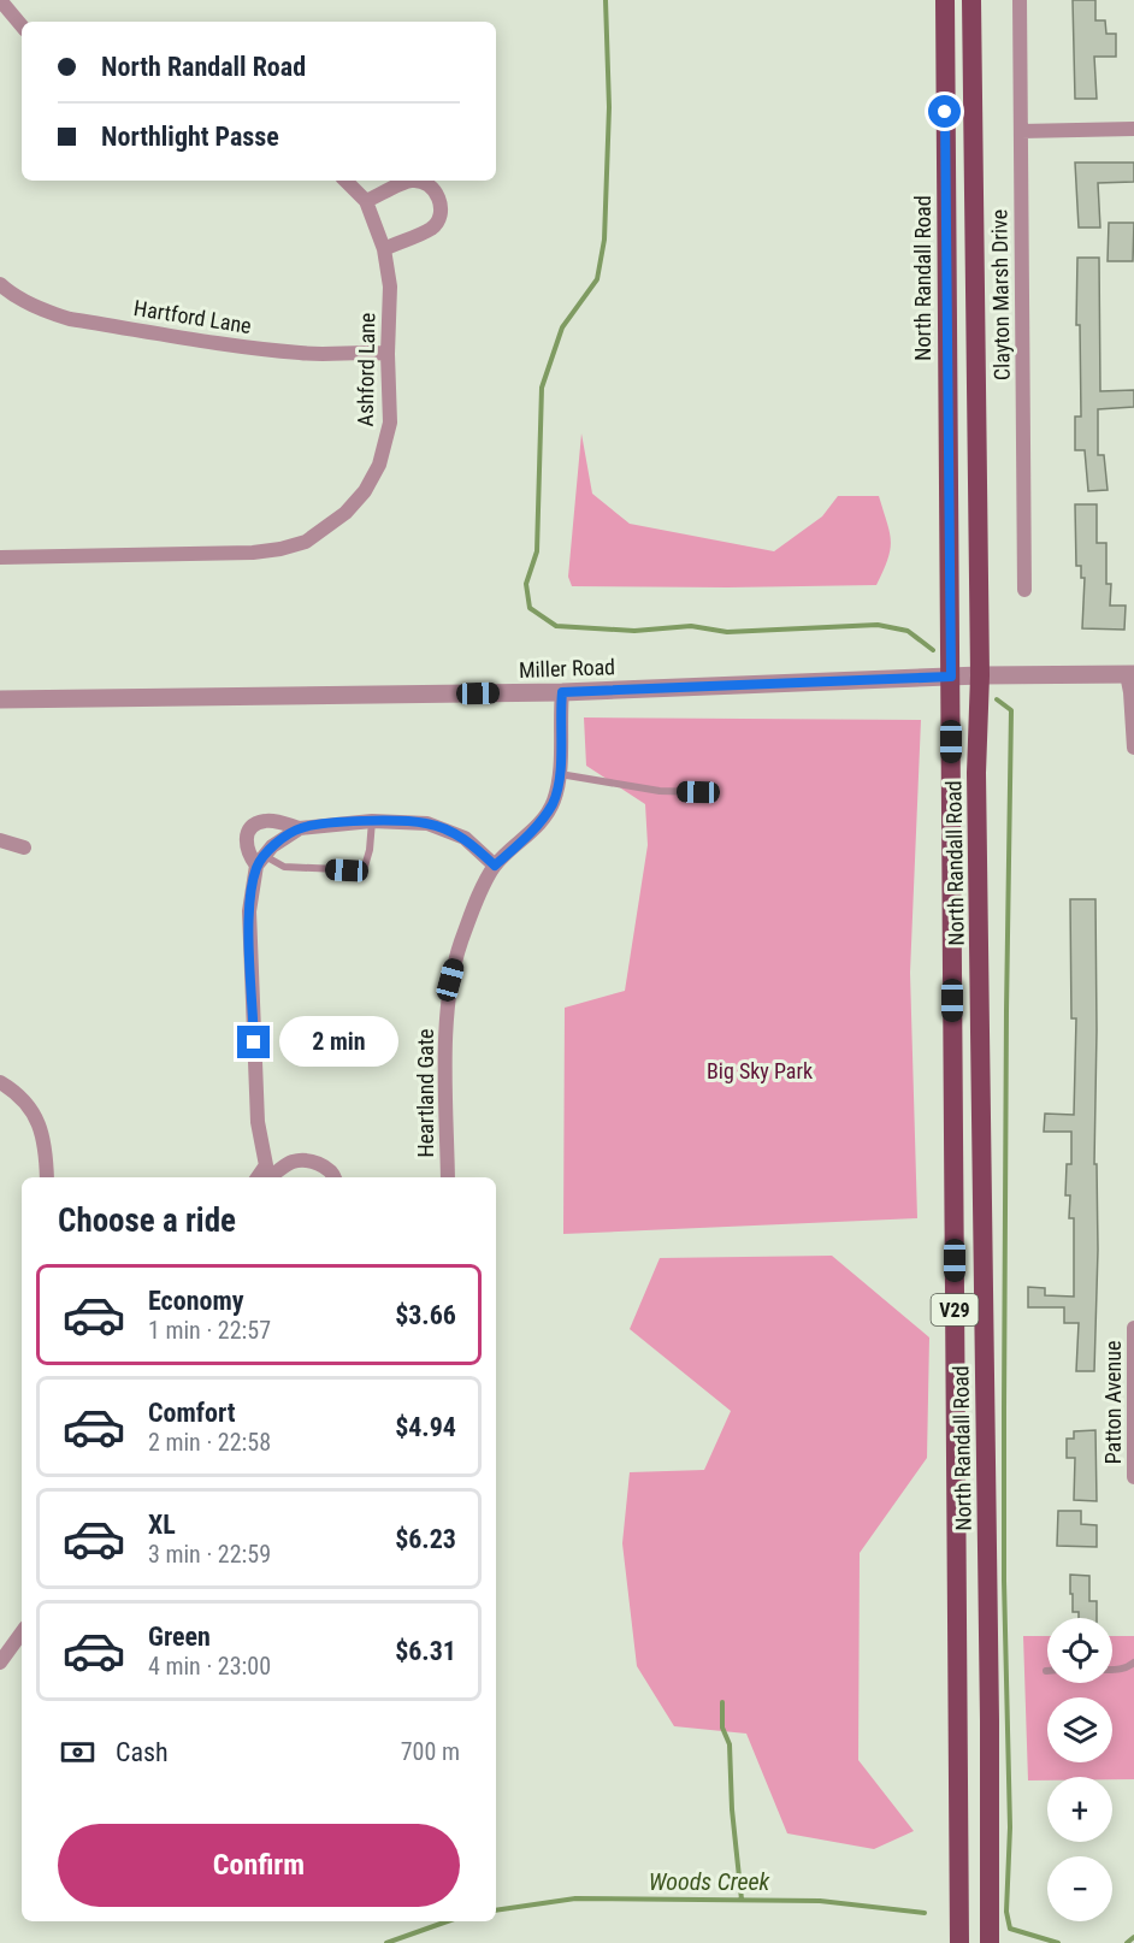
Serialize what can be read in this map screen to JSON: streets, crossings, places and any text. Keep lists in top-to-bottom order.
{
  "streets": {
    "main road": ["North Randall Road", "V29"],
    "street": [
      "Clayton Marsh Drive",
      "Hartford Lane",
      "Ashford Lane",
      "Miller Road",
      "Heartland Gate",
      "Patton Avenue"
    ]
  },
  "crossings": [
    ["North Randall Road", "Miller Road"],
    ["Hartford Lane", "Ashford Lane"],
    ["Miller Road", "Heartland Gate"]
  ],
  "water": ["Woods Creek"],
  "parks": ["Big Sky Park"],
  "page": {
    "banner": ["North Randall Road", "Northlight Passe"],
    "bubble": "2 min",
    "heading": "Choose a ride",
    "list": [
      {
        "name": "Economy",
        "note": "1 min · 22:57",
        "value": "$3.66"
      },
      {
        "name": "Comfort",
        "note": "2 min · 22:58",
        "value": "$4.94"
      },
      {
        "name": "XL",
        "note": "3 min · 22:59",
        "value": "$6.23"
      },
      {
        "name": "Green",
        "note": "4 min · 23:00",
        "value": "$6.31"
      }
    ],
    "map_buttons": ["+", "−"],
    "pay": ["Cash", "700 m"],
    "buttons": "Confirm"
  }
}
